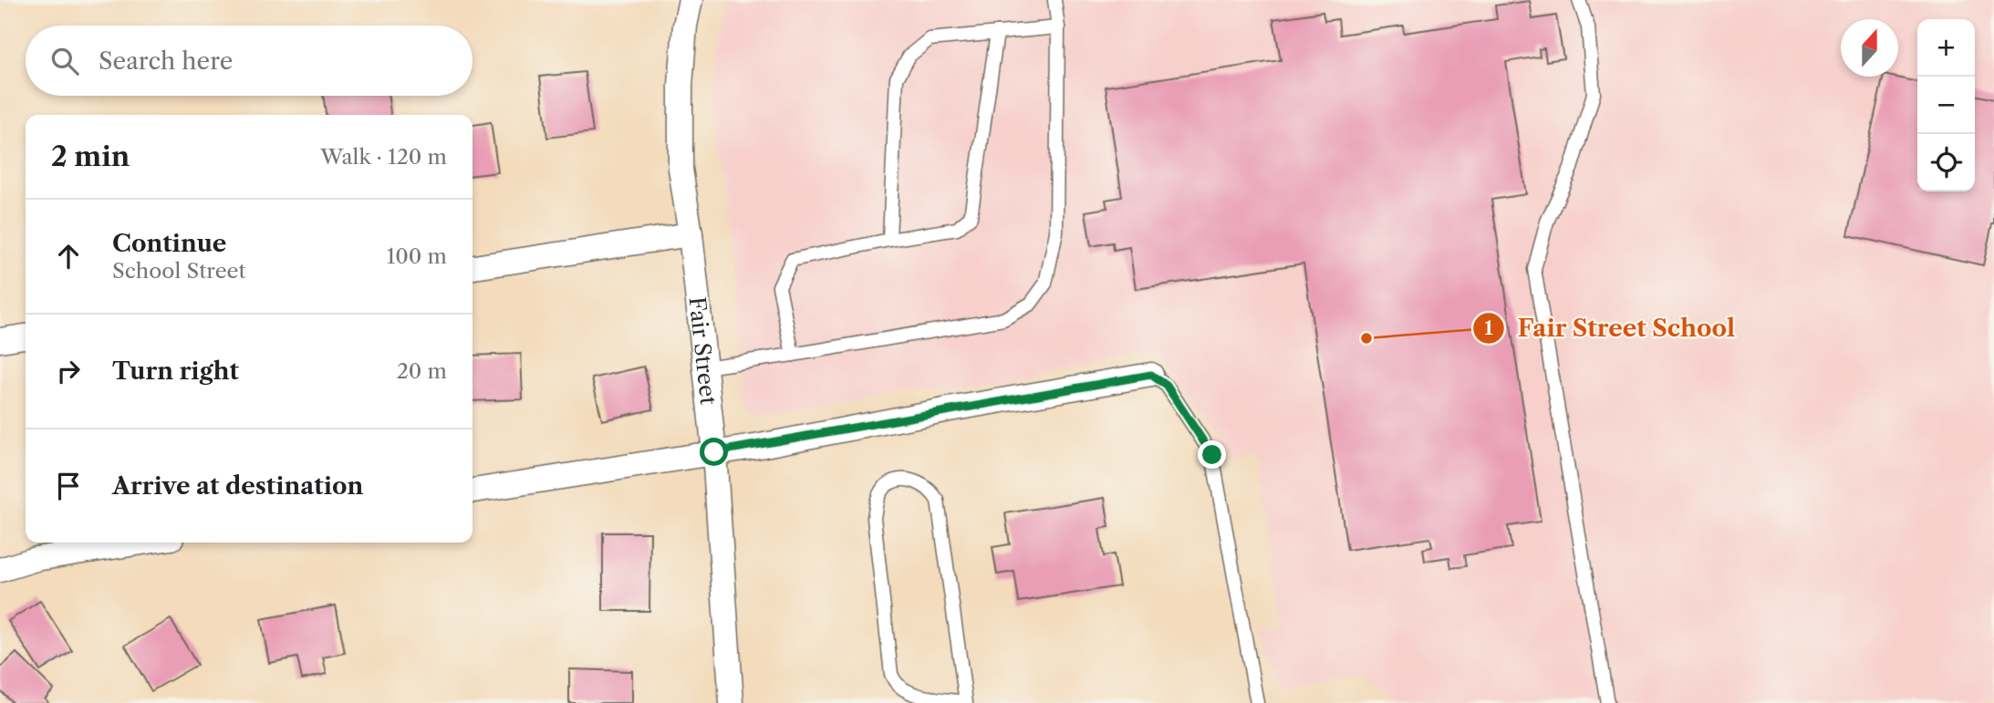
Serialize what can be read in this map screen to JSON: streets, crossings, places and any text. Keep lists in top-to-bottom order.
{
  "streets": {
    "street": ["Fair Street"]
  },
  "places": ["Fair Street School"],
  "north": "top",
  "page": {
    "map_buttons": ["+", "−"],
    "search": "Search here",
    "heading": ["2 min", "Walk · 120 m"],
    "list": [
      ["Continue", "School Street", "100 m"],
      ["Turn right", "20 m"],
      "Arrive at destination"
    ]
  }
}
